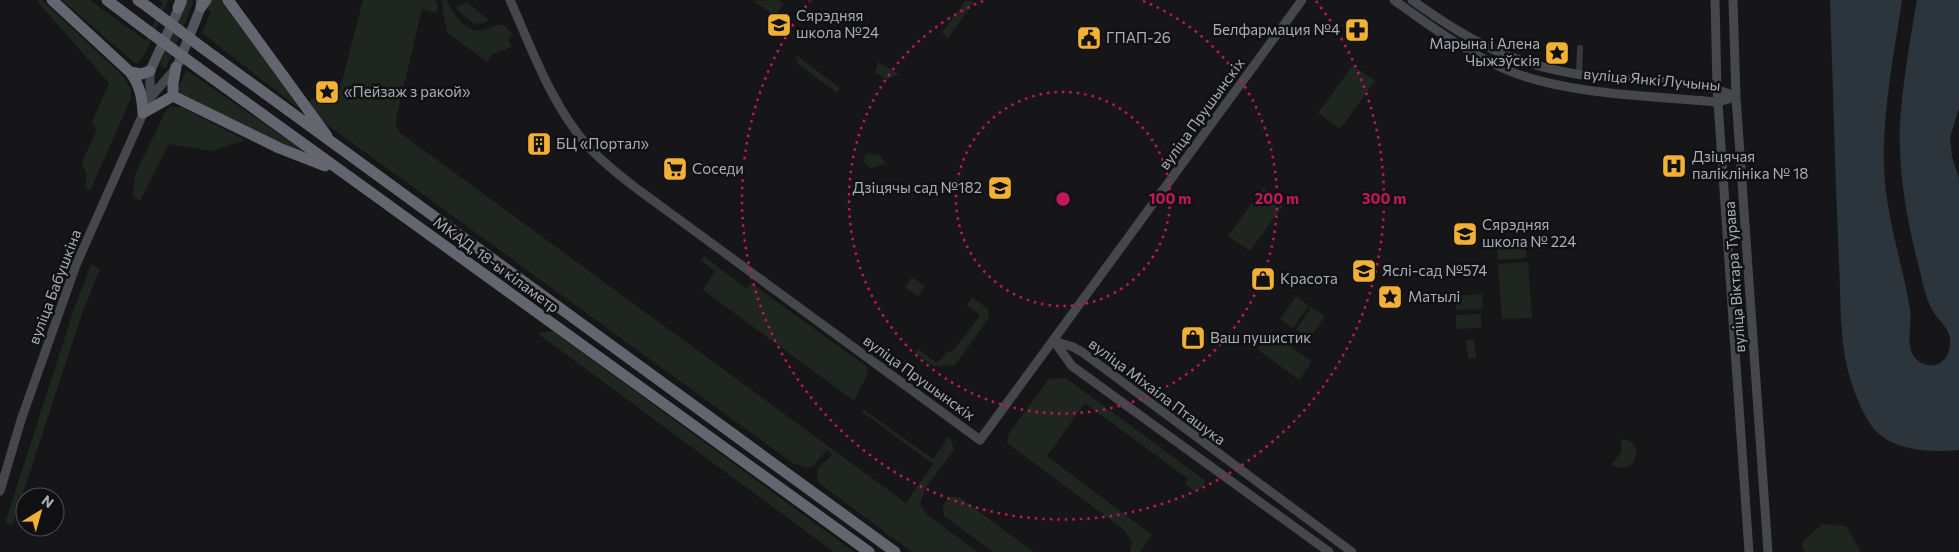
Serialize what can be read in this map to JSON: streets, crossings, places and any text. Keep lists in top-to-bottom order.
{
  "streets": {
    "highway": ["МКАД, 18-ы кіламетр"],
    "street": [
      "вуліца Янкі Лучыны",
      "вуліца Прушынскіх",
      "вуліца Віктара Турава",
      "вуліца Бабушкіна",
      "вуліца Міхаіла Пташука"
    ]
  },
  "crossings": [
    ["вуліца Янкі Лучыны", "вуліца Віктара Турава"],
    ["вуліца Прушынскіх", "вуліца Міхаіла Пташука"]
  ],
  "places": {
    "school or university": [
      "Сярэдняя школа №24",
      "Дзіцячы сад №182",
      "Сярэдняя школа № 224",
      "Яслі-сад №574"
    ],
    "pharmacy": ["Белфармация №4"],
    "public building": ["ГПАП-26"],
    "place": ["Марына і Алена Чыжэўскія", "«Пейзаж з ракой»", "Матылі"],
    "building": ["БЦ «Портал»"],
    "hospital": ["Дзіцячая паліклініка № 18"],
    "supermarket": ["Соседи"],
    "shop": ["Красота", "Ваш пушистик"]
  },
  "north": "top right",
  "rings": ["100 m", "200 m", "300 m"]
}
